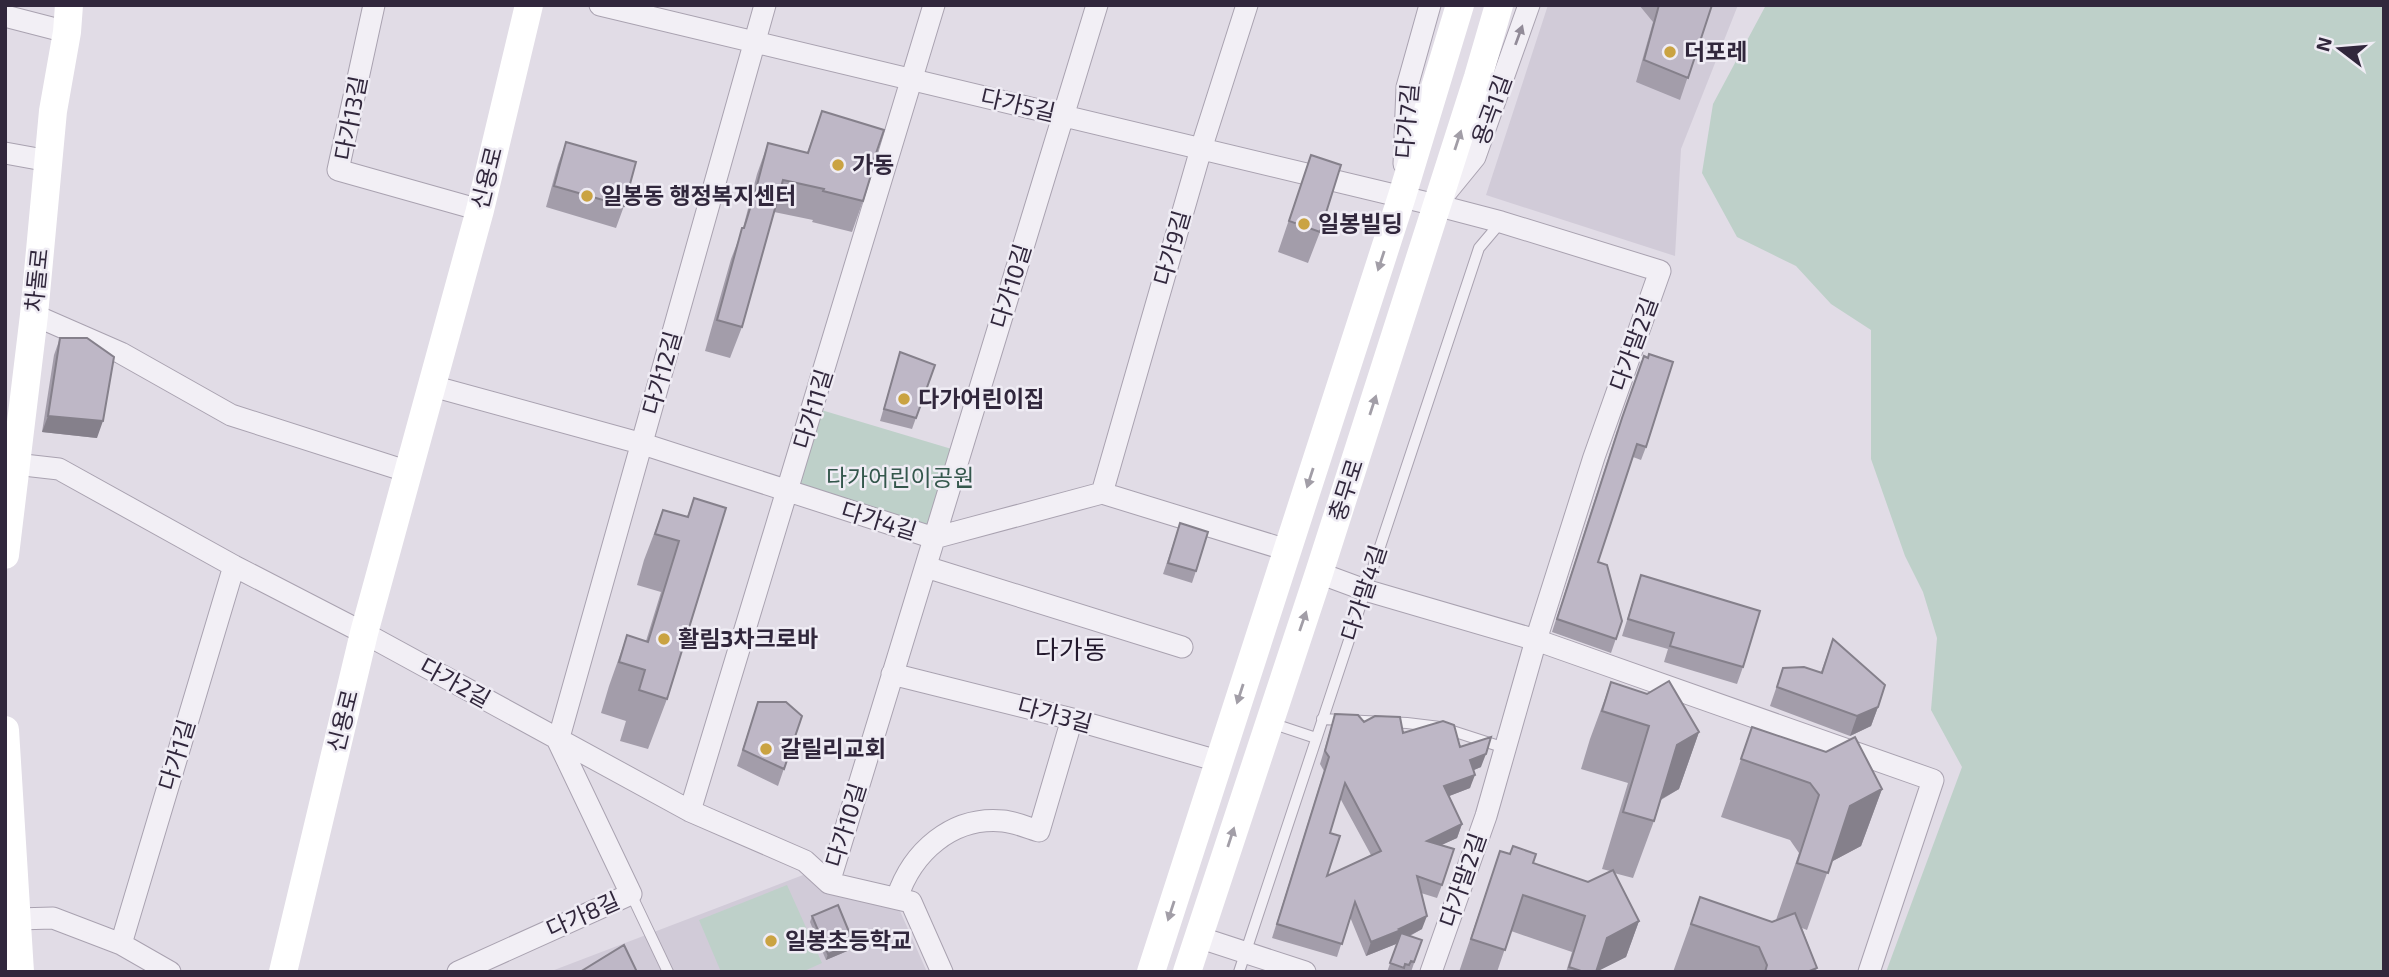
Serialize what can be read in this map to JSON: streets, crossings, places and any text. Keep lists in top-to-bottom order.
{
  "streets": {
    "main road": ["신용로", "차돌로", "충무로"],
    "street": [
      "다가5길",
      "용곡1길",
      "다가13길",
      "다가7길",
      "다가9길",
      "다가10길",
      "다가말2길",
      "다가12길",
      "다가11길",
      "다가4길",
      "다가2길",
      "다가3길",
      "다가1길",
      "다가8길"
    ],
    "lane": ["다가말4길"]
  },
  "crossings": [
    ["다가5길", "용곡1길"],
    ["다가5길", "다가7길"],
    ["다가5길", "다가9길"],
    ["다가5길", "다가10길"],
    ["다가5길", "다가말2길"],
    ["다가5길", "다가12길"],
    ["다가5길", "다가11길"],
    ["다가5길", "충무로"],
    ["용곡1길", "다가말2길"],
    ["용곡1길", "충무로"],
    ["다가13길", "신용로"],
    ["다가7길", "충무로"],
    ["신용로", "다가4길"],
    ["신용로", "다가2길"],
    ["다가9길", "다가4길"],
    ["차돌로", "다가2길"],
    ["다가10길", "다가4길"],
    ["다가10길", "다가2길"],
    ["다가10길", "다가3길"],
    ["다가말2길", "충무로"],
    ["다가말2길", "다가말4길"],
    ["다가12길", "다가4길"],
    ["다가12길", "다가2길"],
    ["다가12길", "다가8길"],
    ["다가11길", "다가4길"],
    ["다가11길", "다가2길"],
    ["충무로", "다가3길"],
    ["다가2길", "다가1길"],
    ["다가2길", "다가8길"]
  ],
  "one_way": ["용곡1길"],
  "districts": ["다가동"],
  "parks": ["다가어린이공원"],
  "places": [
    "더포레",
    "가동",
    "일봉동 행정복지센터",
    "일봉빌딩",
    "다가어린이집",
    "활림3차크로바",
    "갈릴리교회",
    "일봉초등학교"
  ],
  "north": "left"
}
